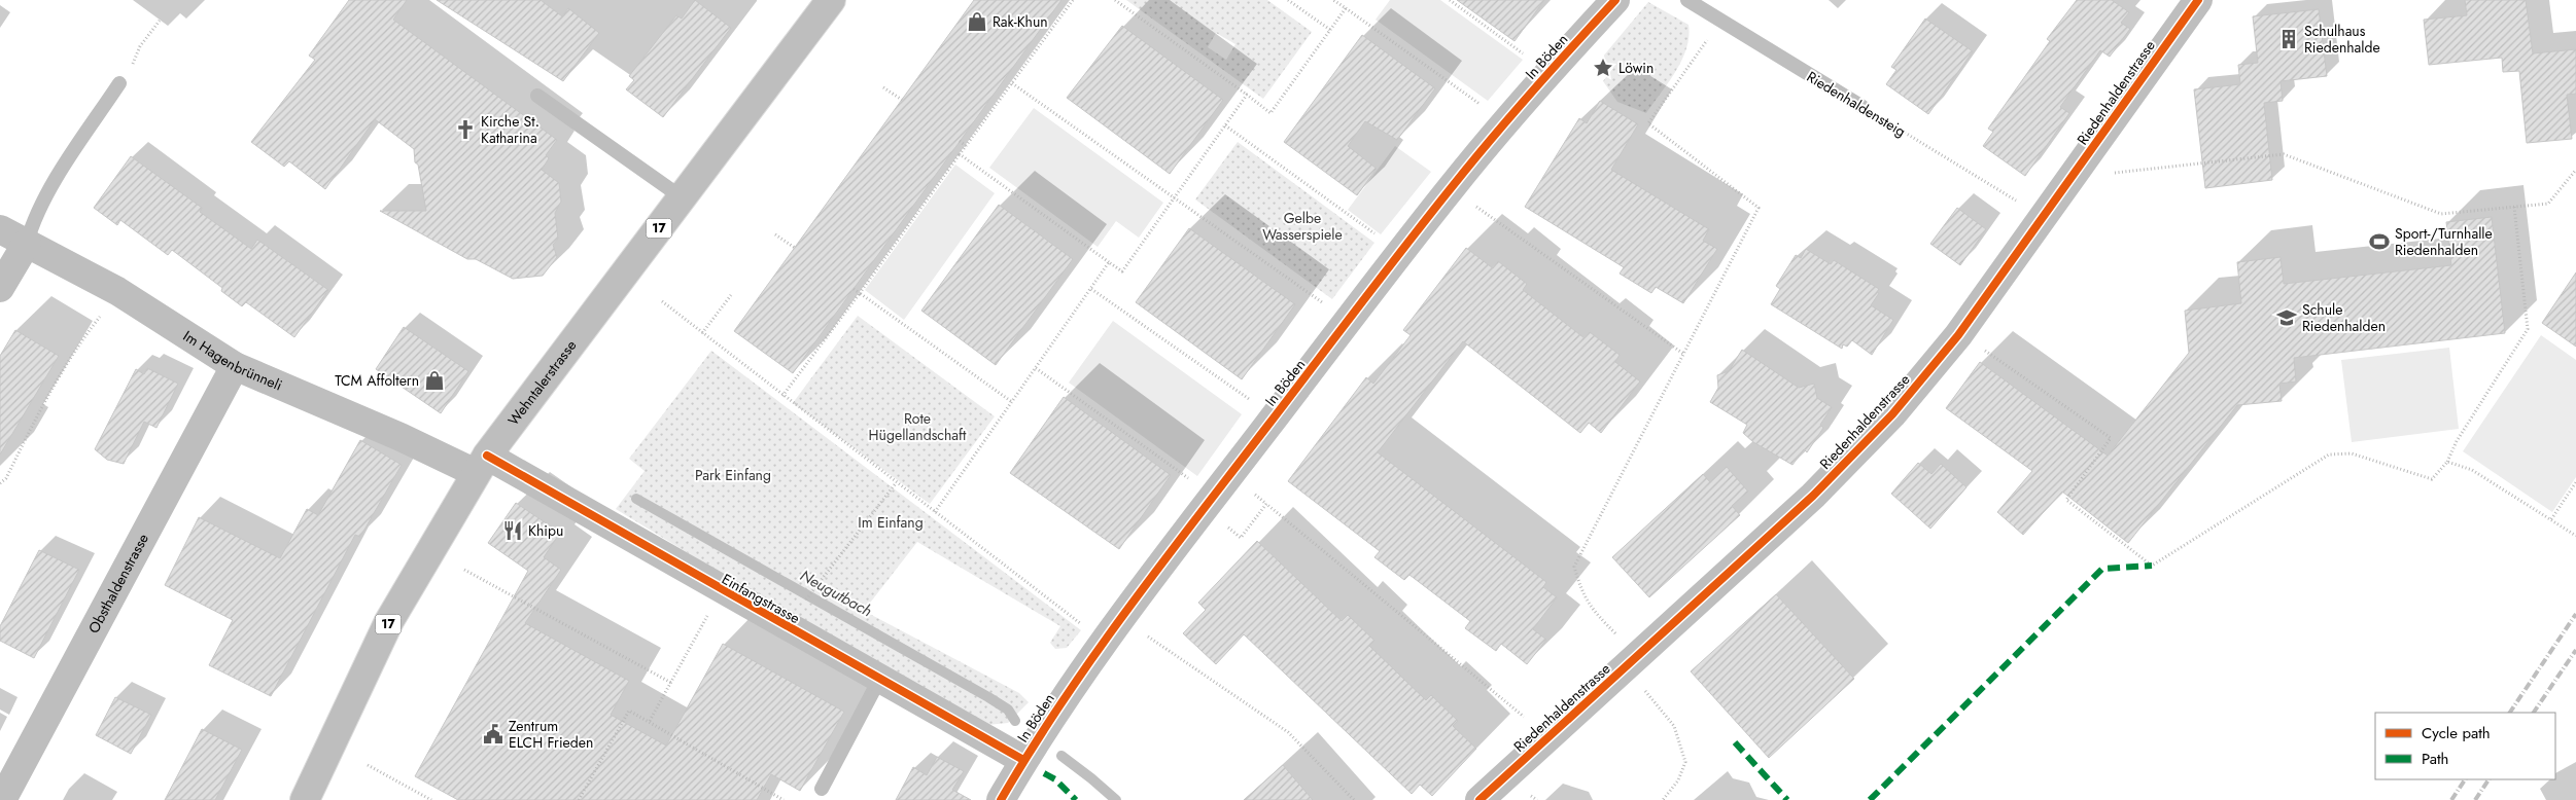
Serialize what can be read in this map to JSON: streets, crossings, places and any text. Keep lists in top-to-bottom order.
{
  "streets": {
    "street": [
      "In Böden",
      "Riedenhaldenstrasse",
      "17",
      "Im Hagenbrünneli",
      "Wehntalerstrasse",
      "Obsthaldenstrasse",
      "Einfangstrasse"
    ],
    "lane": ["Riedenhaldensteig"]
  },
  "crossings": [
    ["In Böden", "Einfangstrasse"],
    ["Im Hagenbrünneli", "Wehntalerstrasse"],
    ["Im Hagenbrünneli", "Obsthaldenstrasse"],
    ["Im Hagenbrünneli", "Einfangstrasse"],
    ["Wehntalerstrasse", "Einfangstrasse"]
  ],
  "water": ["Neugutbach"],
  "parks": [
    "Gelbe Wasserspiele",
    "Rote Hügellandschaft",
    "Park Einfang",
    "Im Einfang"
  ],
  "places": {
    "shop": ["Rak-Khun", "TCM Affoltern"],
    "building": ["Schulhaus Riedenhalde"],
    "place": ["Löwin"],
    "church": ["Kirche St. Katharina"],
    "sports": ["Sport-/Turnhalle Riedenhalden"],
    "school or university": ["Schule Riedenhalden"],
    "restaurant": ["Khipu"],
    "public building": ["Zentrum ELCH Frieden"]
  },
  "legend": ["Cycle path", "Path"]
}
